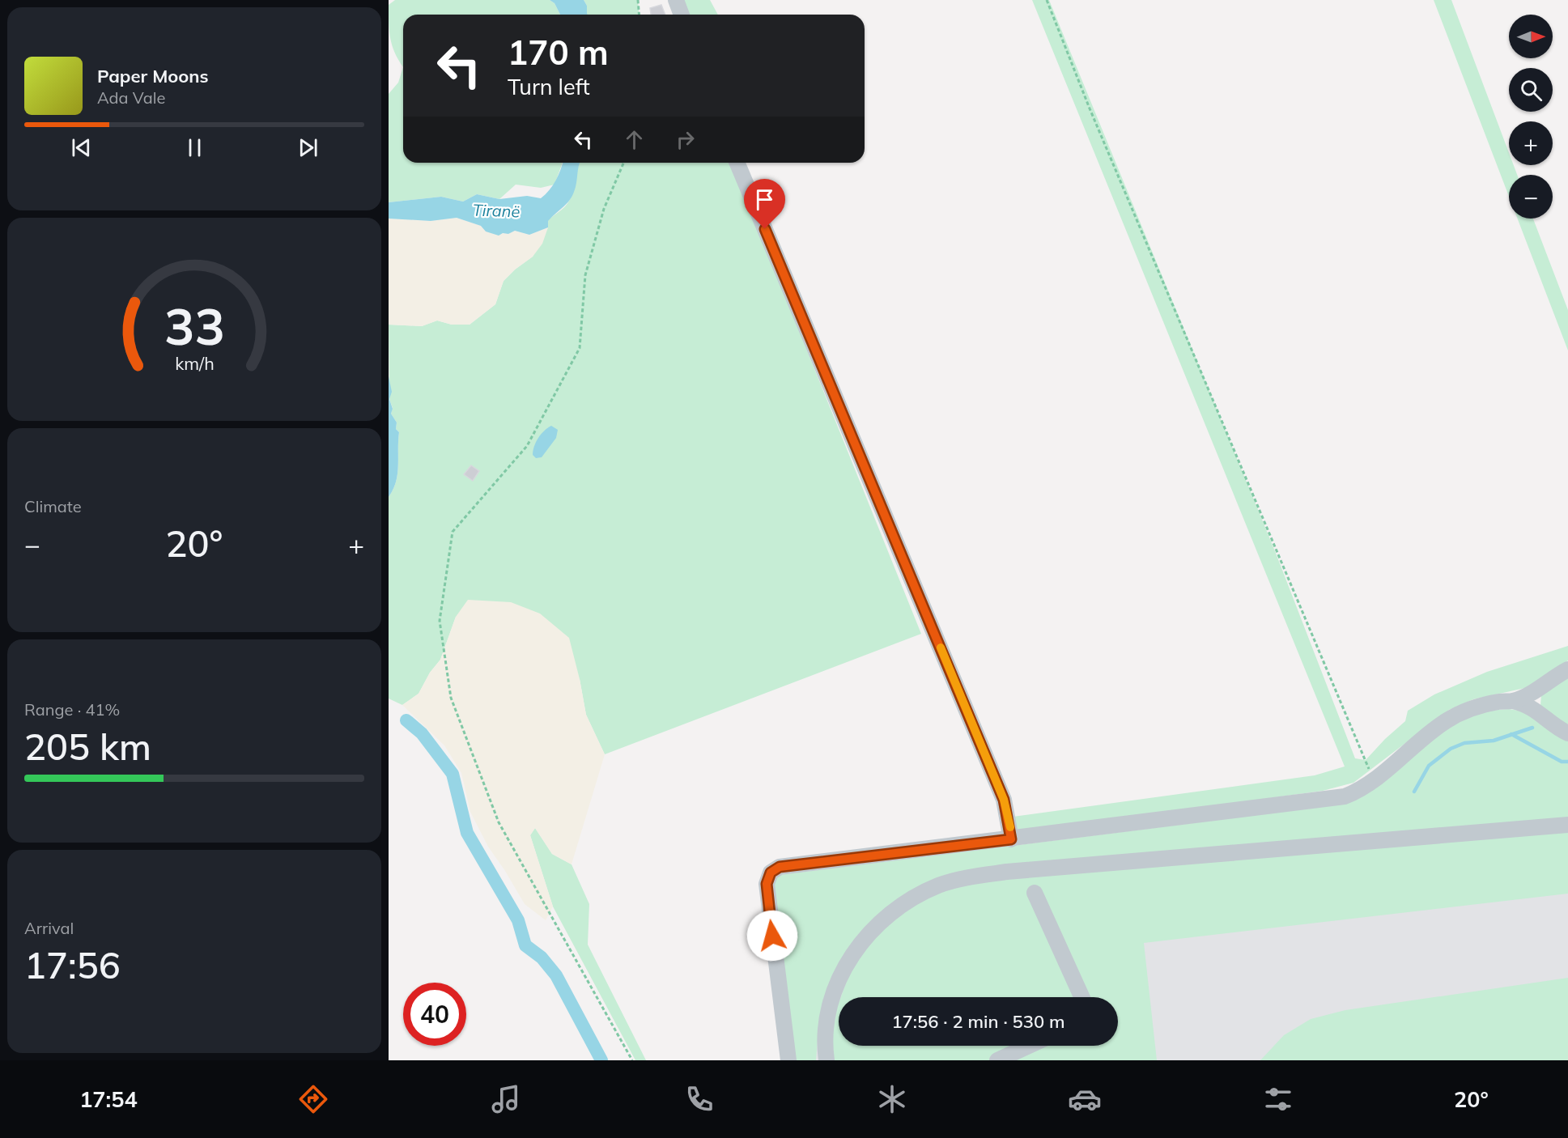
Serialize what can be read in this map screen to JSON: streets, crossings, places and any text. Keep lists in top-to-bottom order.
{
  "water": ["Tiranë"],
  "north": "right",
  "page": {
    "map_buttons": ["+", "−"],
    "turn": ["170 m", "Turn left"],
    "song": ["Paper Moons", "Ada Vale"],
    "tile": [
      "Climate",
      ["Range · 41%", "205 km"],
      ["Arrival", "17:56"]
    ],
    "heat": ["−", "20°", "+"],
    "limit": "40",
    "trip": "17:56 · 2 min · 530 m",
    "tabs": ["17:54", "20°"],
    "gauge": ["33", "km/h"]
  }
}
